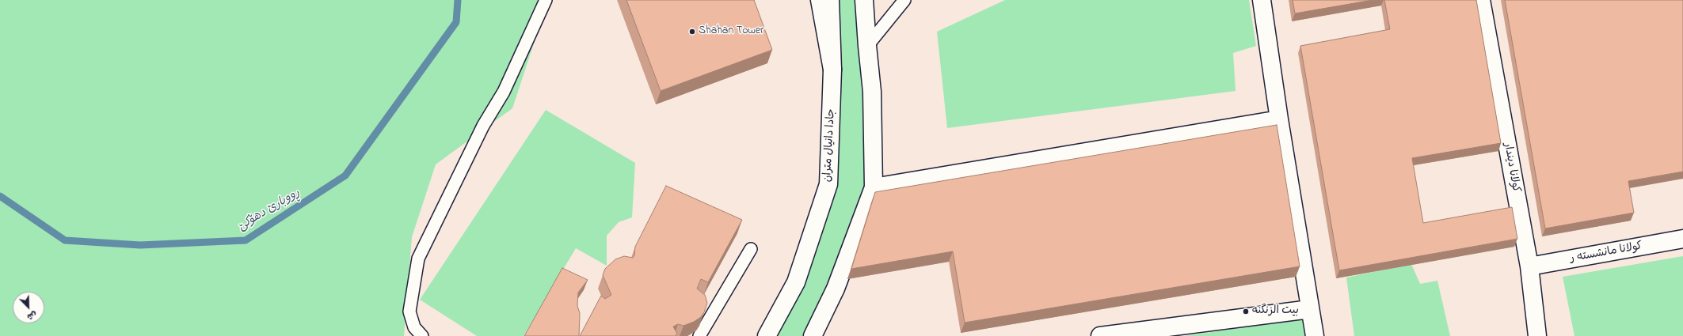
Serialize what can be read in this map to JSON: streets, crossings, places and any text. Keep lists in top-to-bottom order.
{
  "streets": {
    "main road": ["جادا دانيال متران", "كولانا ديندار", "كولانا مانشسته ر"]
  },
  "crossings": [
    ["كولانا ديندار", "كولانا مانشسته ر"]
  ],
  "water": ["ڕووبارێ دهۆكێ"],
  "places": ["Shahan Tower", "بيت الزنگنه"],
  "north": "bottom right"
}
